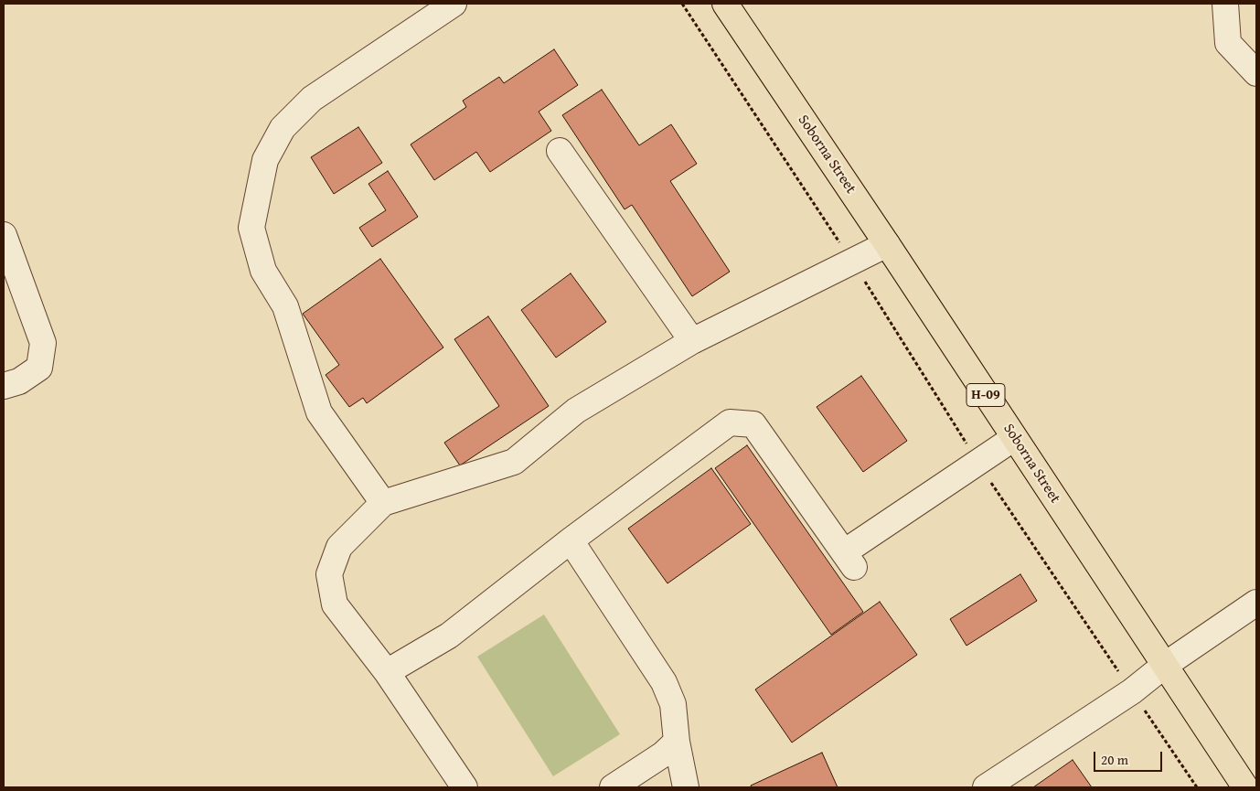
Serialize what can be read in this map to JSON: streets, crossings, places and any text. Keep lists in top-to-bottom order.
{
  "streets": {
    "main road": ["Soborna Street", "Н-09"]
  },
  "scale_bar": "20 m"
}
